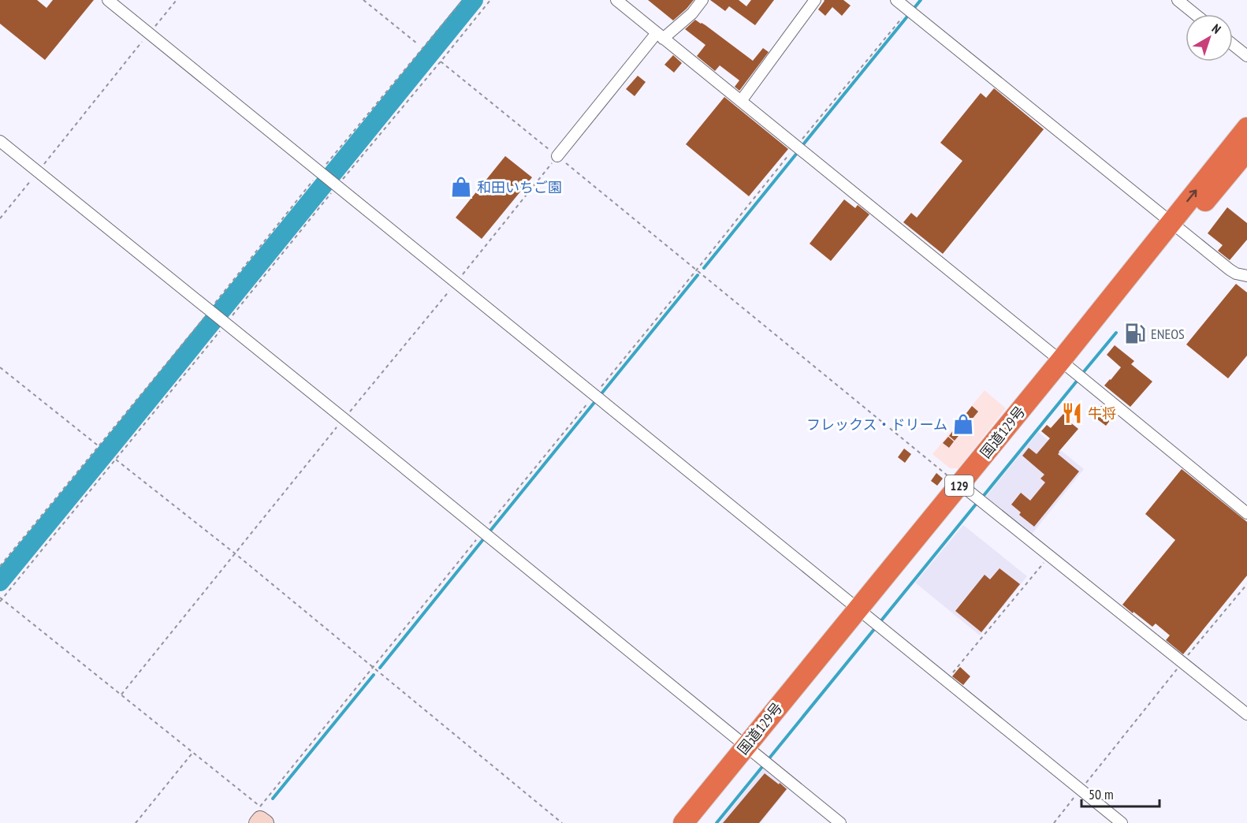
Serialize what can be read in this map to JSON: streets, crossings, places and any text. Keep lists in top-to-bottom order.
{
  "streets": {
    "highway": ["国道129号", "129"]
  },
  "crossings": [
    ["国道129号", "129"]
  ],
  "places": {
    "shop": ["和田いちご園", "フレックス・ドリーム"],
    "fuel station": ["ENEOS"],
    "restaurant": ["牛将"]
  },
  "scale_bar": "50 m",
  "north": "top right"
}
